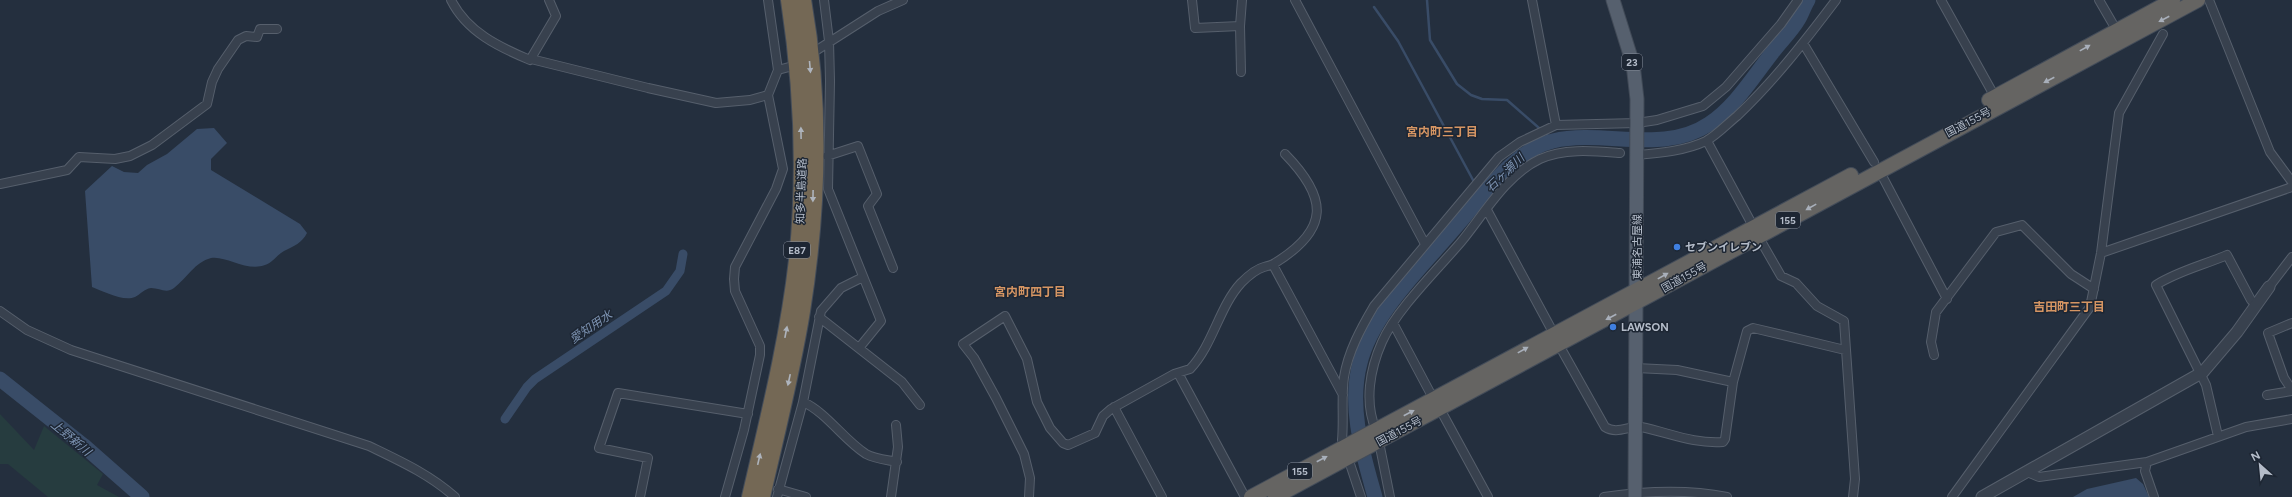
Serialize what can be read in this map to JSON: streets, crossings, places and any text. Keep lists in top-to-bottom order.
{
  "streets": {
    "highway": [
      "国道155号",
      "知多半島道路",
      "155",
      "E87"
    ],
    "main road": ["23", "東浦名古屋線"]
  },
  "crossings": [
    ["国道155号", "東浦名古屋線"]
  ],
  "districts": ["宮内町三丁目", "宮内町四丁目", "吉田町三丁目"],
  "water": ["石ヶ瀬川", "愛知用水", "上野新川"],
  "places": ["セブンイレブン", "LAWSON"],
  "north": "top left"
}
